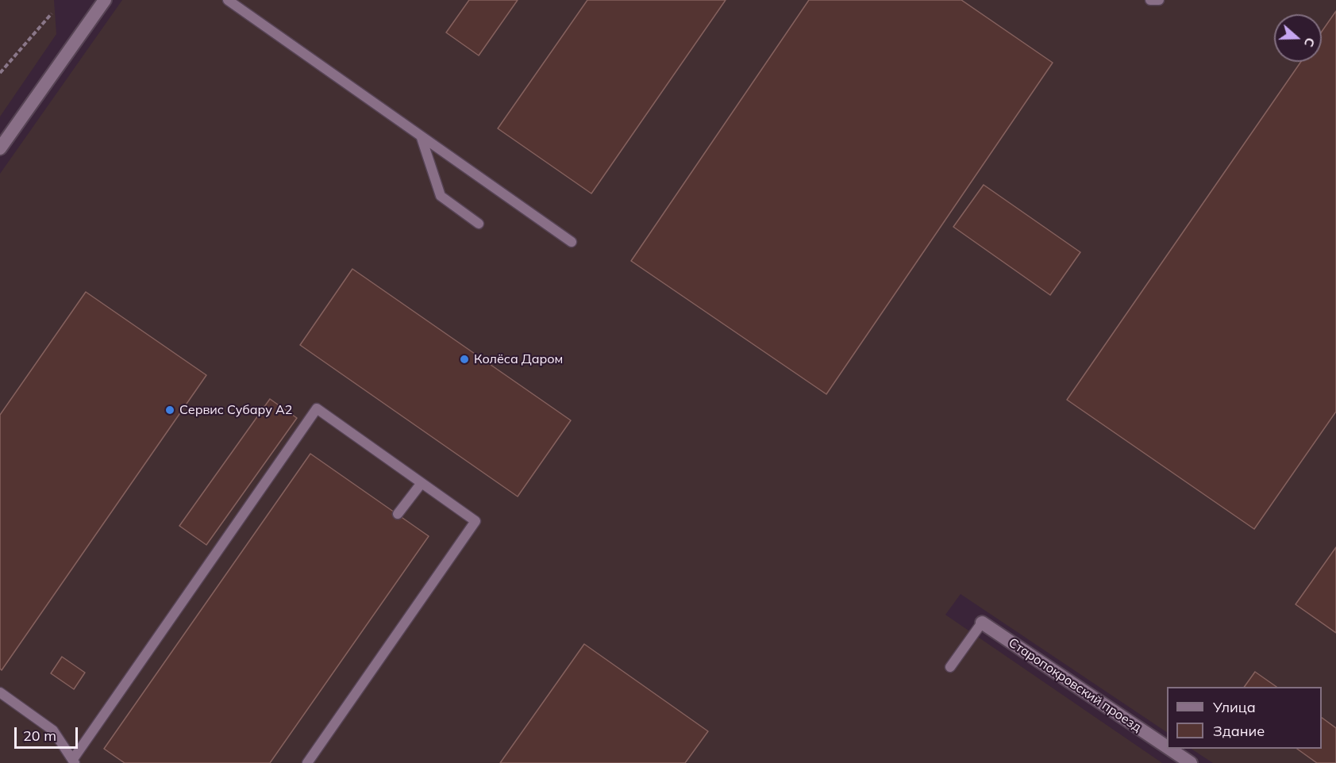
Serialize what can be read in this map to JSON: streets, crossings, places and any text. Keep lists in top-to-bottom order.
{
  "streets": {
    "street": ["Старопокровский проезд"]
  },
  "places": ["Колёса Даром", "Сервис Субару А2"],
  "legend": ["Улица", "Здание"],
  "scale_bar": "20 m",
  "north": "right"
}
